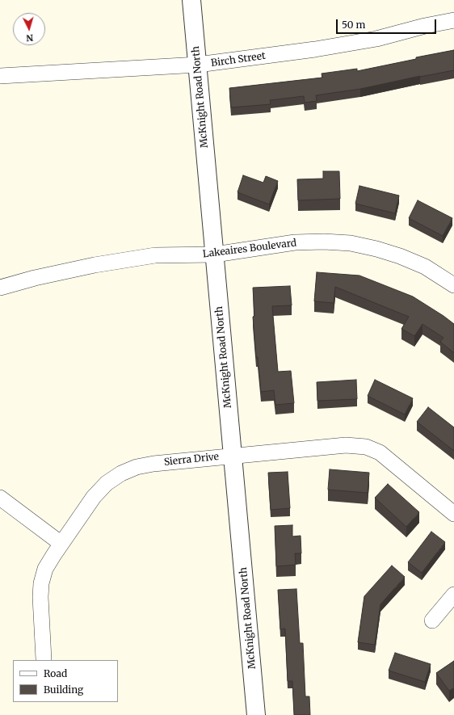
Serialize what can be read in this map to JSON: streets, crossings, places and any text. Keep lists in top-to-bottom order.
{
  "streets": {
    "street": [
      "Birch Street",
      "McKnight Road North",
      "Lakeaires Boulevard",
      "Sierra Drive"
    ]
  },
  "crossings": [
    ["Birch Street", "McKnight Road North"],
    ["McKnight Road North", "Lakeaires Boulevard"],
    ["McKnight Road North", "Sierra Drive"]
  ],
  "legend": ["Road", "Building"],
  "scale_bar": "50 m",
  "north": "bottom"
}
